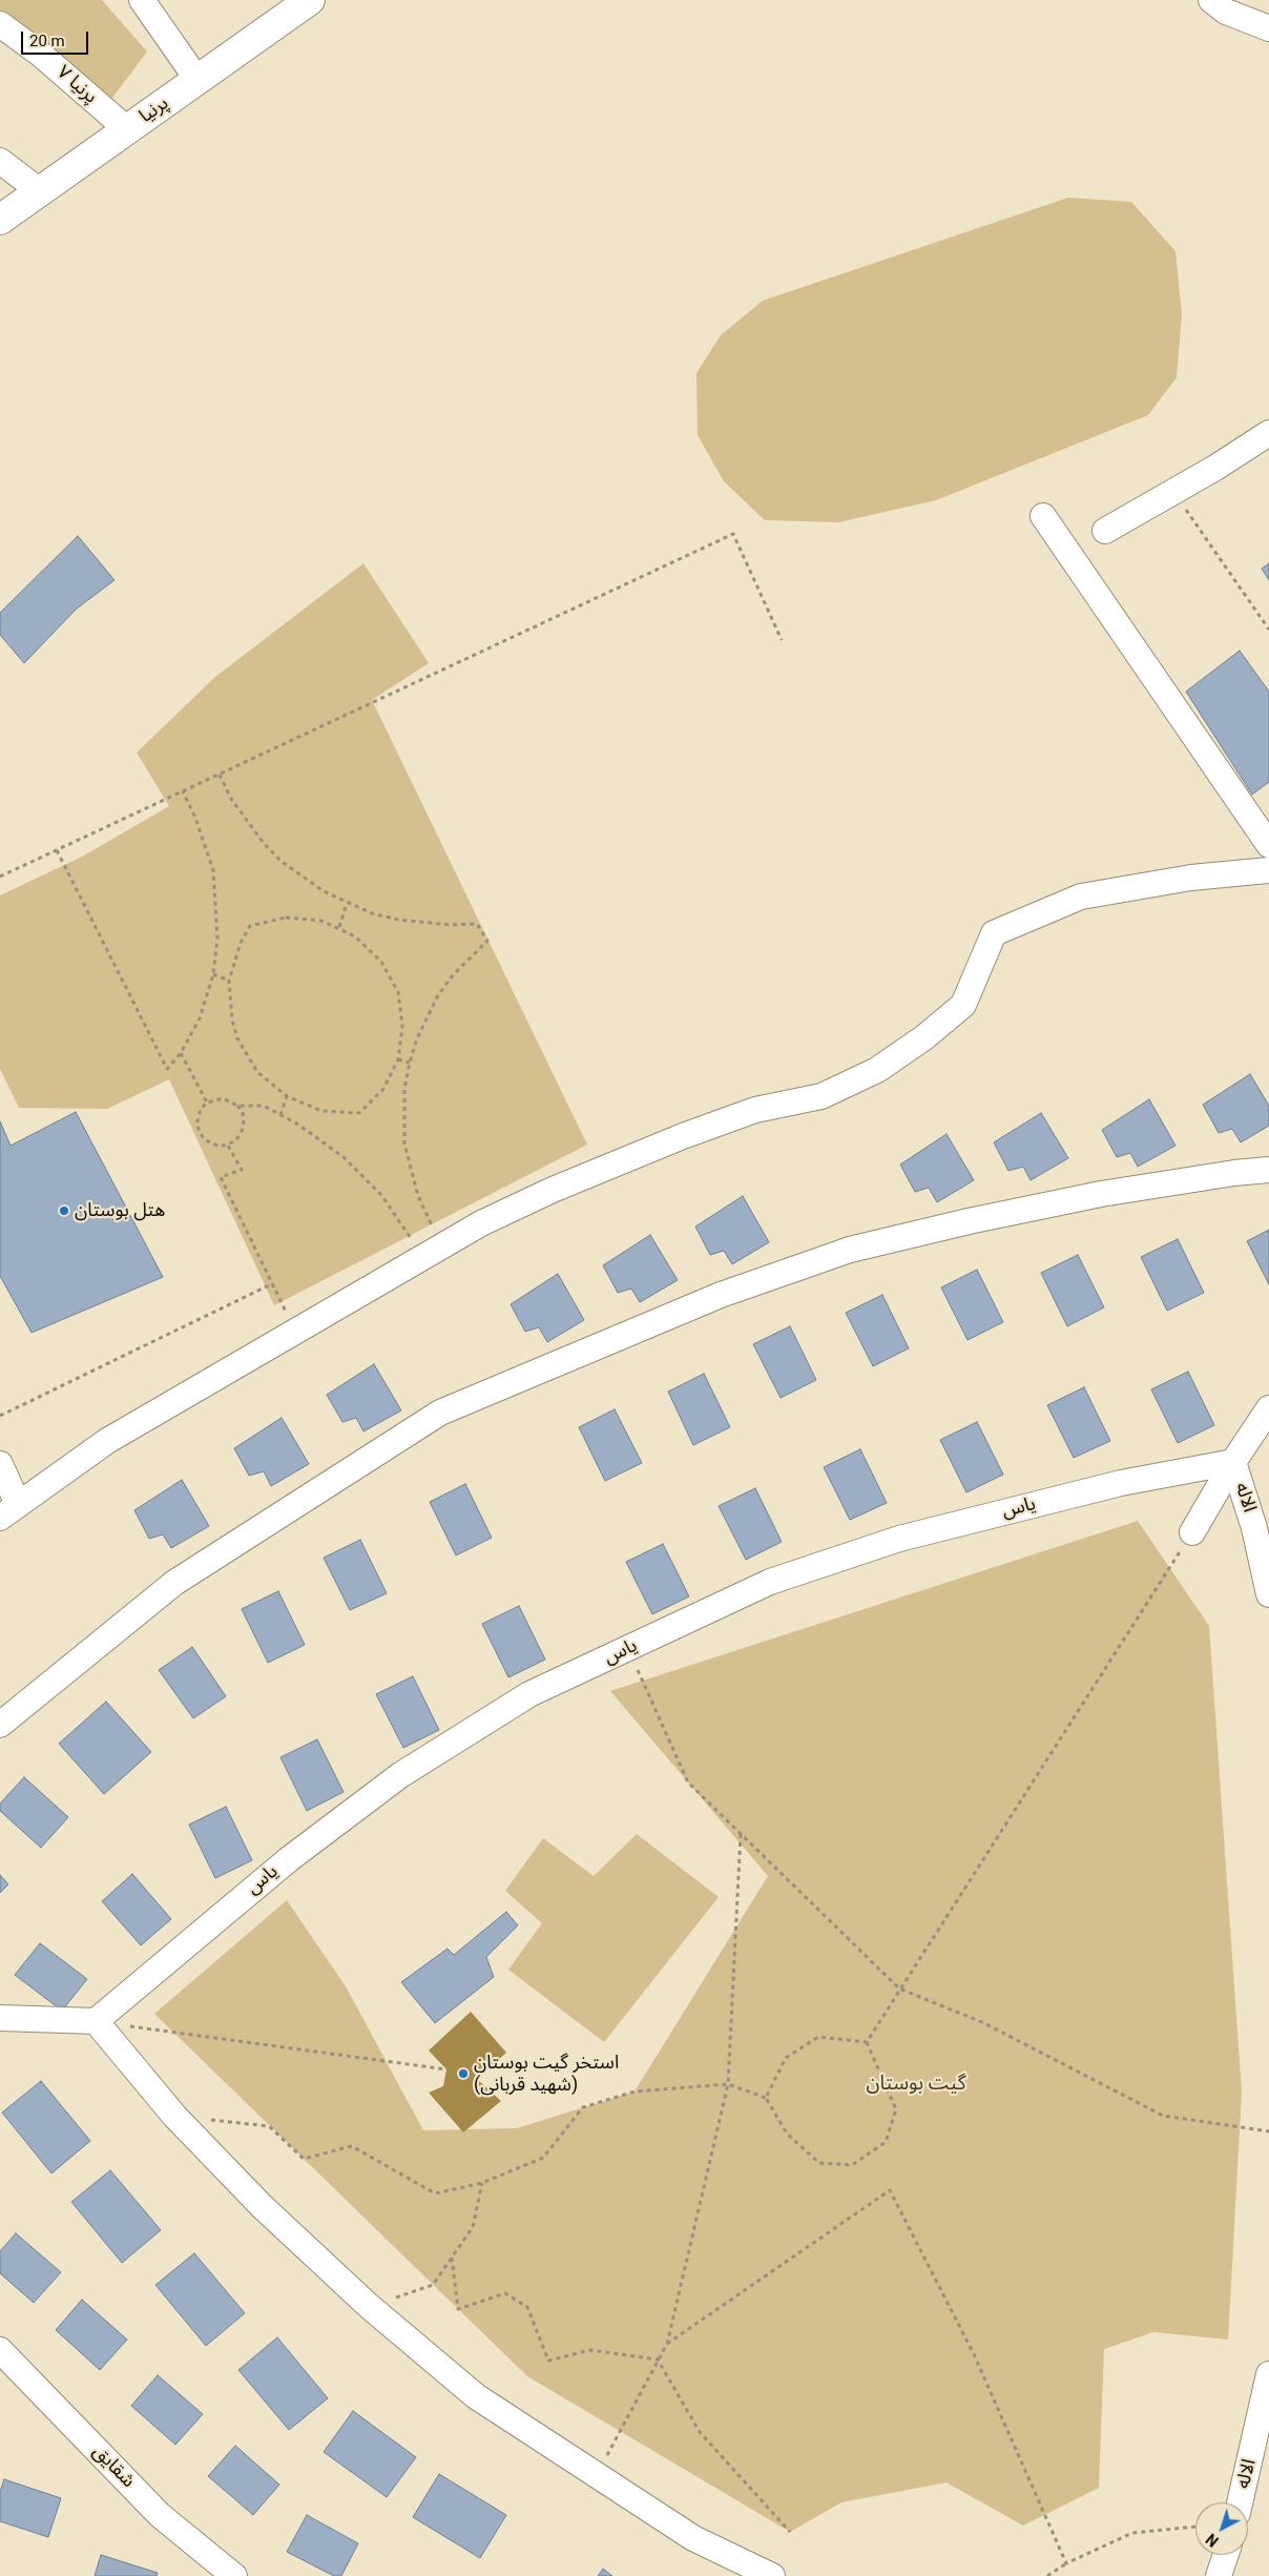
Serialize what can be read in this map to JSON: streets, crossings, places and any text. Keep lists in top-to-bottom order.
{
  "streets": {
    "street": [
      "پرنیا ۷",
      "پرنیا",
      "الاله",
      "یاس",
      "شقایق"
    ]
  },
  "crossings": [
    ["پرنیا ۷", "پرنیا"],
    ["الاله", "یاس"]
  ],
  "districts": ["گیت بوستان"],
  "places": ["هتل بوستان", "استخر گیت بوستان (شهید قربانی)"],
  "scale_bar": "20 m",
  "north": "bottom left"
}
